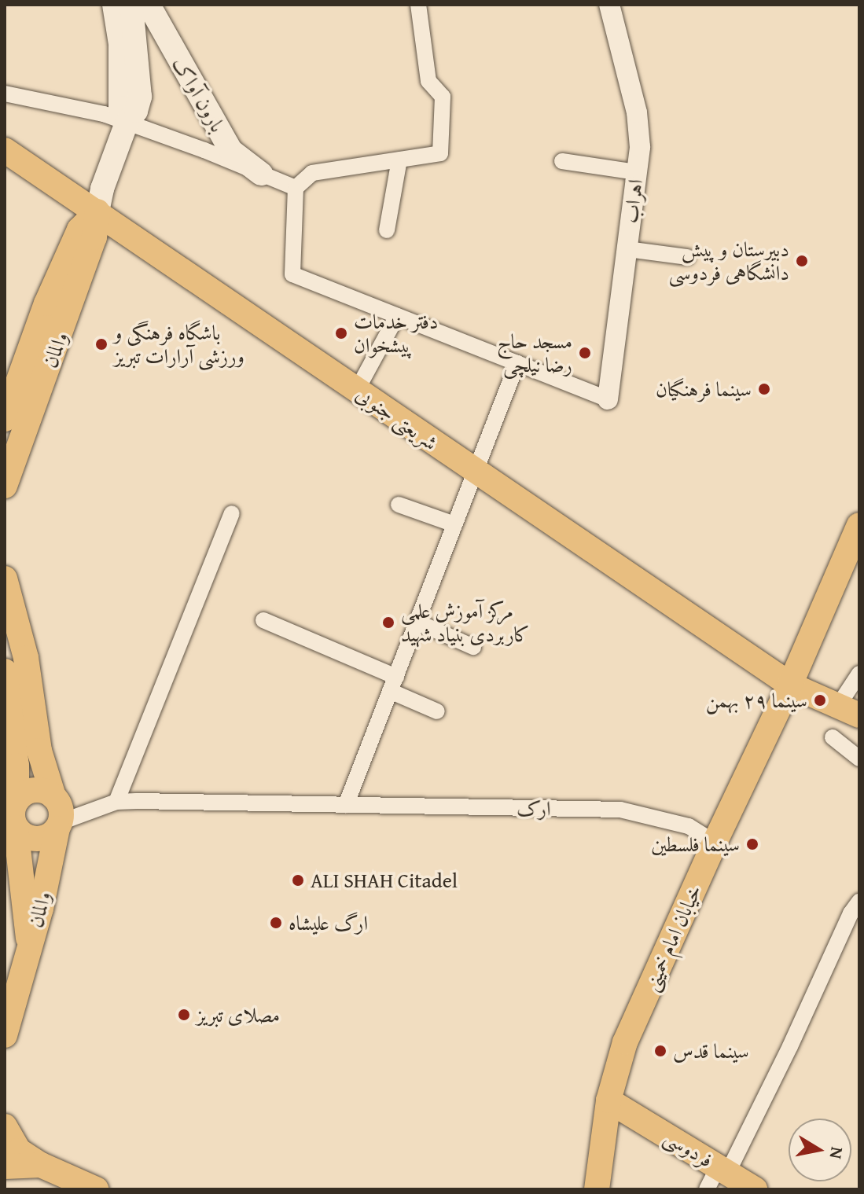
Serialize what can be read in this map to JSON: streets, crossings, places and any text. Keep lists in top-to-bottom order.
{
  "streets": {
    "main road": [
      "بارون آواک",
      "والمان",
      "شریعتی جنوبی",
      "خیابان امام خمینی",
      "فردوسی"
    ],
    "street": ["اهراب", "ارک"]
  },
  "crossings": [
    ["والمان", "شریعتی جنوبی"],
    ["والمان", "ارک"],
    ["شریعتی جنوبی", "خیابان امام خمینی"],
    ["ارک", "خیابان امام خمینی"],
    ["خیابان امام خمینی", "فردوسی"]
  ],
  "places": [
    "دبیرستان و پیش دانشگاهی فردوسی",
    "دفتر خدمات پیشخوان",
    "باشگاه فرهنگی و ورزشی آرارات تبریز",
    "مسجد حاج رضا نیلچی",
    "سینما فرهنگیان",
    "مرکز آموزش علمی کاربردی بنیاد شهید",
    "سینما ٢٩ بهمن",
    "سینما فلسطین",
    "ALI SHAH Citadel",
    "ارگ علیشاه",
    "مصلای تبریز",
    "سینما قدس"
  ],
  "north": "right"
}
